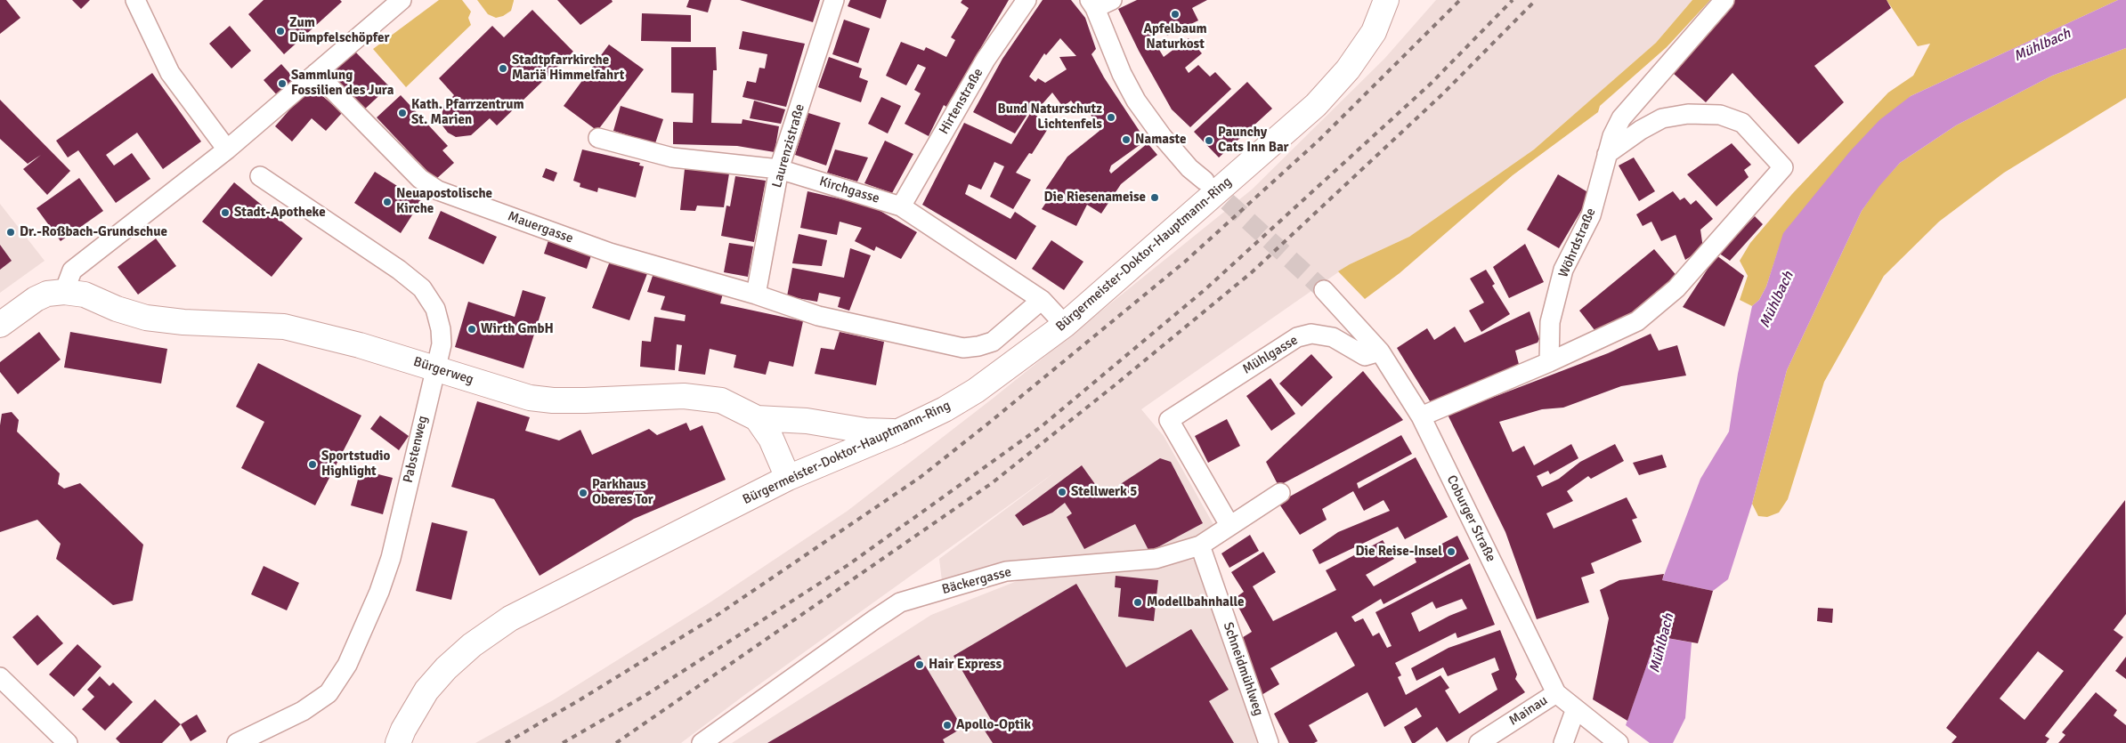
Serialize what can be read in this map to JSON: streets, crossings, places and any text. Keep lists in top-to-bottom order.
{
  "streets": {
    "street": [
      "Hirtenstraße",
      "Laurenzistraße",
      "Kirchgasse",
      "Mauergasse",
      "Wöhrdstraße",
      "Bürgermeister-Doktor-Hauptmann-Ring",
      "Mühlgasse",
      "Bürgerweg",
      "Pabstenweg",
      "Coburger Straße",
      "Bäckergasse",
      "Schneidmühlweg",
      "Mainau"
    ]
  },
  "crossings": [
    ["Hirtenstraße", "Kirchgasse"],
    ["Laurenzistraße", "Kirchgasse"],
    ["Laurenzistraße", "Mauergasse"],
    ["Kirchgasse", "Mauergasse"],
    ["Kirchgasse", "Bürgermeister-Doktor-Hauptmann-Ring"],
    ["Bürgermeister-Doktor-Hauptmann-Ring", "Bürgerweg"],
    ["Mühlgasse", "Coburger Straße"],
    ["Mühlgasse", "Bäckergasse"],
    ["Bürgerweg", "Pabstenweg"],
    ["Coburger Straße", "Mainau"],
    ["Bäckergasse", "Schneidmühlweg"]
  ],
  "water": ["Mühlbach"],
  "places": [
    "Apfelbaum Naturkost",
    "Zum Dümpfelschöpfer",
    "Stadtpfarrkirche Mariä Himmelfahrt",
    "Sammlung Fossilien des Jura",
    "Kath. Pfarrzentrum St. Marien",
    "Bund Naturschutz Lichtenfels",
    "Namaste",
    "Paunchy Cats Inn Bar",
    "Die Riesenameise",
    "Neuapostolische Kirche",
    "Stadt-Apotheke",
    "Dr.-Roßbach-Grundschue",
    "Wirth GmbH",
    "Sportstudio Highlight",
    "Stellwerk 5",
    "Parkhaus Oberes Tor",
    "Die Reise-Insel",
    "Modellbahnhalle",
    "Hair Express",
    "Apollo-Optik"
  ]
}
